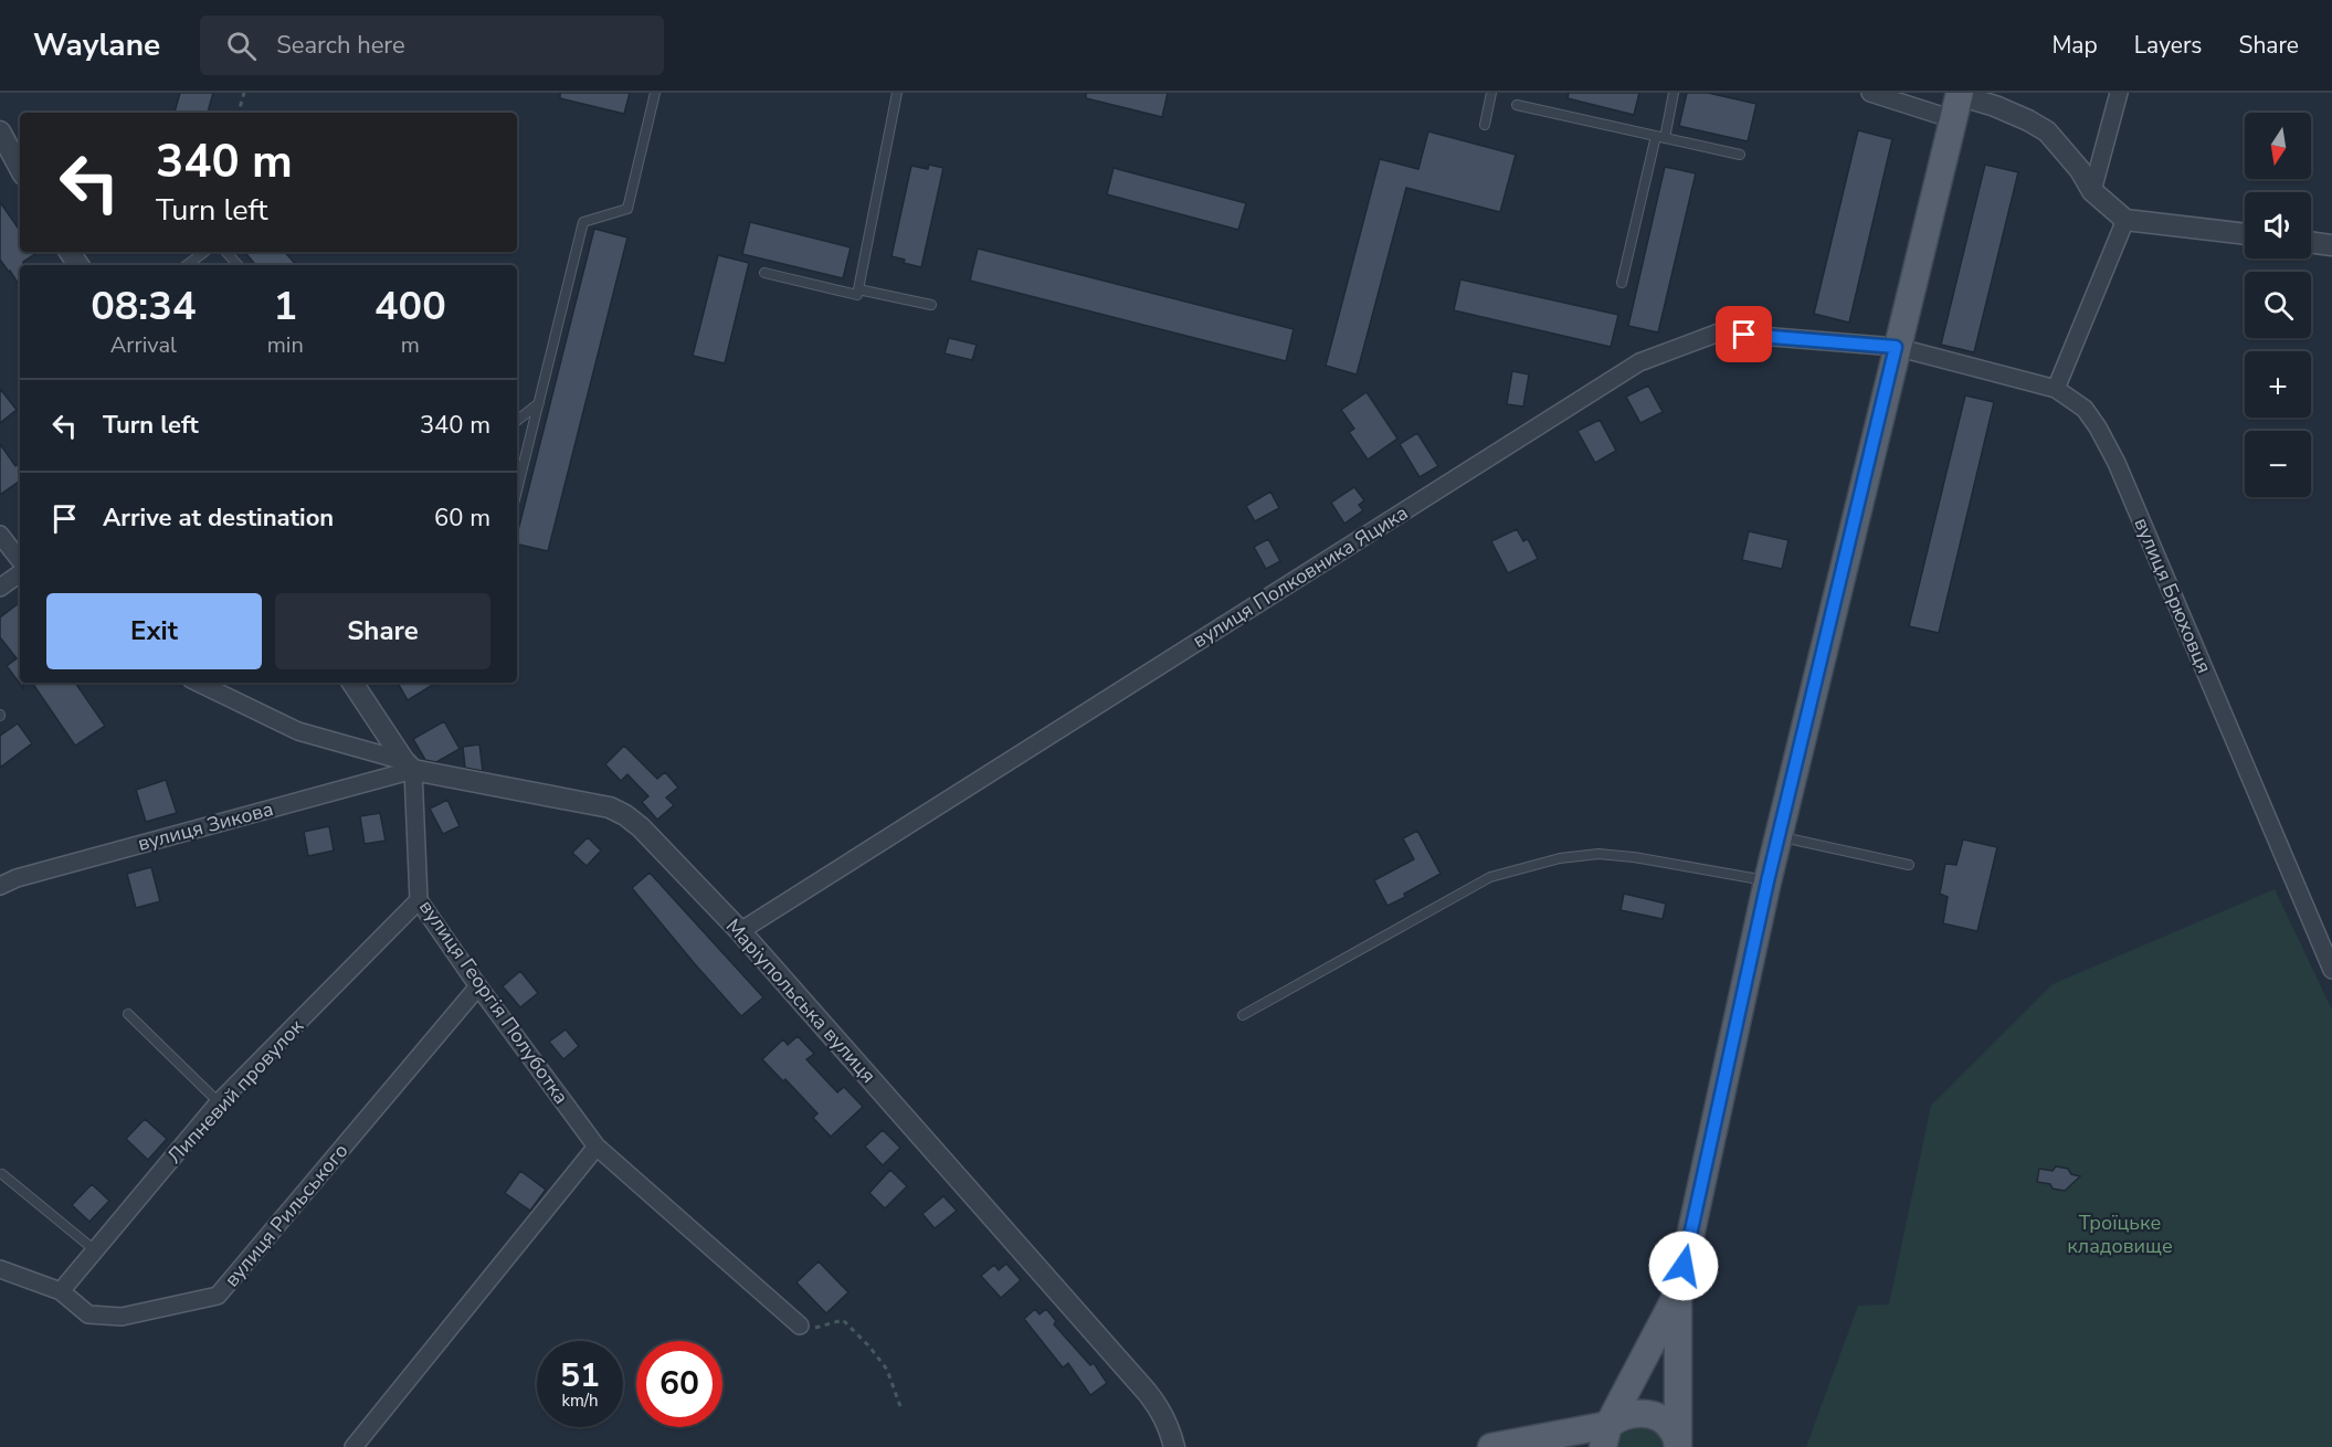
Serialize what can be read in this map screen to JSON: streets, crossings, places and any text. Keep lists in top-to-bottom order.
{
  "streets": {
    "street": [
      "вулиця Полковника Яцика",
      "вулиця Брюховця",
      "вулиця Зикова",
      "Маріупольська вулиця",
      "вулиця Георгія Полуботка",
      "Липневий провулок",
      "вулиця Рильського"
    ]
  },
  "crossings": [
    ["вулиця Полковника Яцика", "вулиця Брюховця"],
    ["вулиця Полковника Яцика", "Маріупольська вулиця"],
    ["вулиця Зикова", "Маріупольська вулиця"],
    ["вулиця Зикова", "вулиця Георгія Полуботка"],
    ["Маріупольська вулиця", "вулиця Георгія Полуботка"],
    ["вулиця Георгія Полуботка", "Липневий провулок"],
    ["вулиця Георгія Полуботка", "вулиця Рильського"],
    ["Липневий провулок", "вулиця Рильського"]
  ],
  "parks": ["Троїцьке кладовище"],
  "north": "bottom",
  "page": {
    "header": "Waylane",
    "search": "Search here",
    "nav": ["Map", "Layers", "Share"],
    "map_buttons": ["+", "−"],
    "turn": ["340 m", "Turn left"],
    "eta": [
      "08:34",
      "Arrival",
      "1",
      "min",
      "400",
      "m"
    ],
    "list": [
      {
        "name": "Turn left",
        "value": "340 m"
      },
      {
        "name": "Arrive at destination",
        "value": "60 m"
      }
    ],
    "buttons": ["Exit", "Share"],
    "speed": "51 km/h",
    "limit": "60"
  }
}
